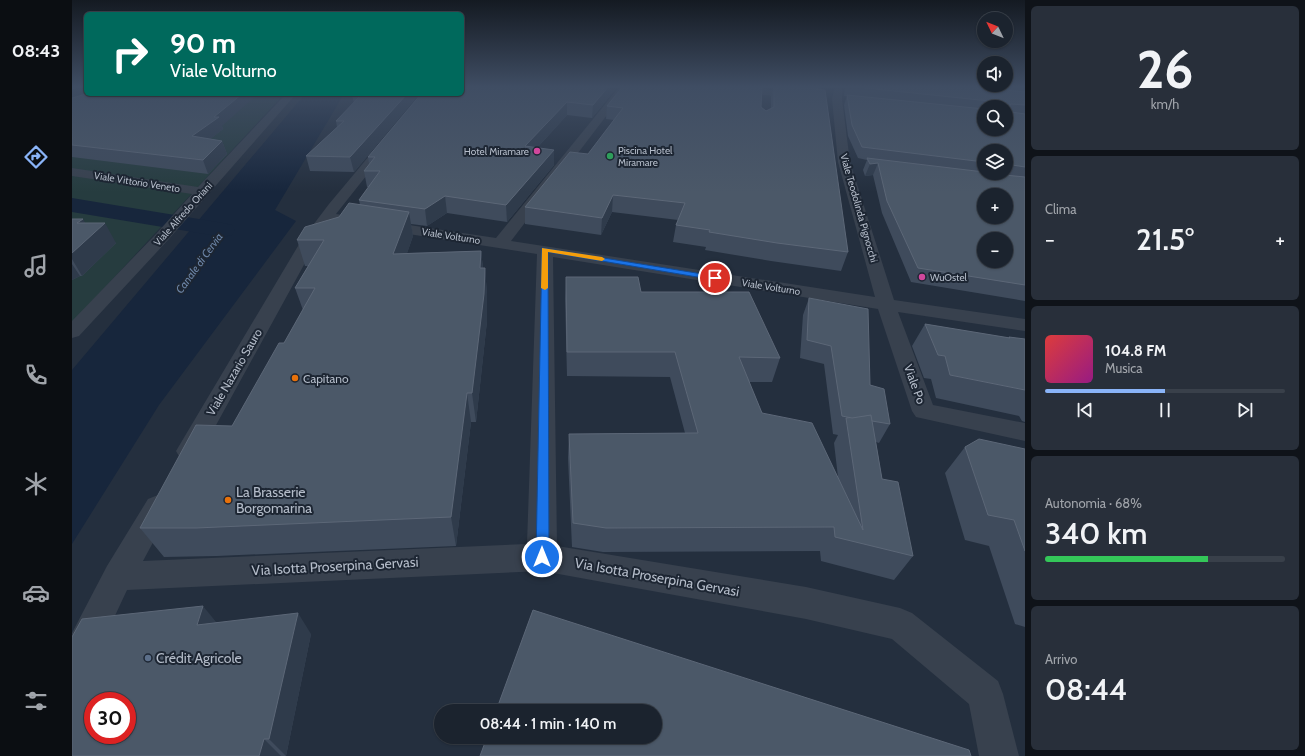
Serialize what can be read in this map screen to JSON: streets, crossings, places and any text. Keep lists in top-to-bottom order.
{
  "streets": {
    "street": [
      "Viale Vittorio Veneto",
      "Viale Teodolinda Pignocchi",
      "Viale Alfredo Oriani",
      "Viale Volturno",
      "Viale Nazario Sauro",
      "Viale Po",
      "Via Isotta Proserpina Gervasi"
    ]
  },
  "crossings": [
    ["Viale Vittorio Veneto", "Viale Alfredo Oriani"],
    ["Viale Teodolinda Pignocchi", "Viale Volturno"],
    ["Viale Teodolinda Pignocchi", "Viale Po"],
    ["Viale Volturno", "Viale Nazario Sauro"],
    ["Viale Volturno", "Viale Po"]
  ],
  "water": ["Canale di Cervia"],
  "places": [
    "Hotel Miramare",
    "Piscina Hotel Miramare",
    "WuOstel",
    "Capitano",
    "La Brasserie Borgomarina",
    "Crédit Agricole"
  ],
  "north": "top left",
  "page": {
    "tabs": "08:43",
    "tile": [
      ["26", "km/h"],
      "Clima",
      ["Autonomia · 68%", "340 km"],
      ["Arrivo", "08:44"]
    ],
    "map_buttons": ["+", "−"],
    "turn": ["90 m", "Viale Volturno"],
    "heat": ["−", "21.5°", "+"],
    "song": ["104.8 FM", "Musica"],
    "limit": "30",
    "trip": "08:44 · 1 min · 140 m"
  }
}
